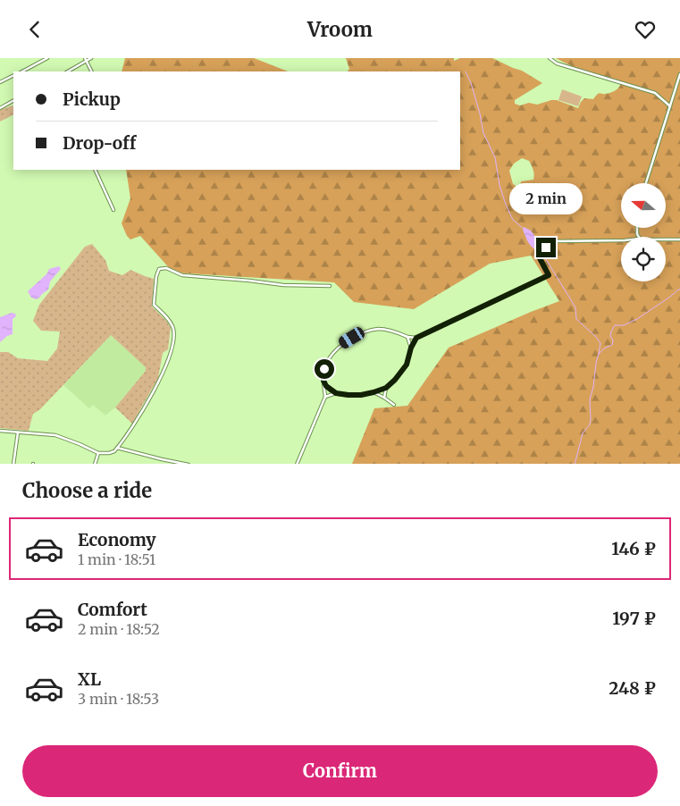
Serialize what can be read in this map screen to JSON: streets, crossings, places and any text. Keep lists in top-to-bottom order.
{
  "north": "left",
  "page": {
    "header": "Vroom",
    "banner": ["Pickup", "Drop-off"],
    "bubble": "2 min",
    "heading": "Choose a ride",
    "list": [
      {
        "name": "Economy",
        "note": "1 min · 18:51",
        "value": "146 ₽"
      },
      {
        "name": "Comfort",
        "note": "2 min · 18:52",
        "value": "197 ₽"
      },
      {
        "name": "XL",
        "note": "3 min · 18:53",
        "value": "248 ₽"
      }
    ],
    "buttons": "Confirm"
  }
}
